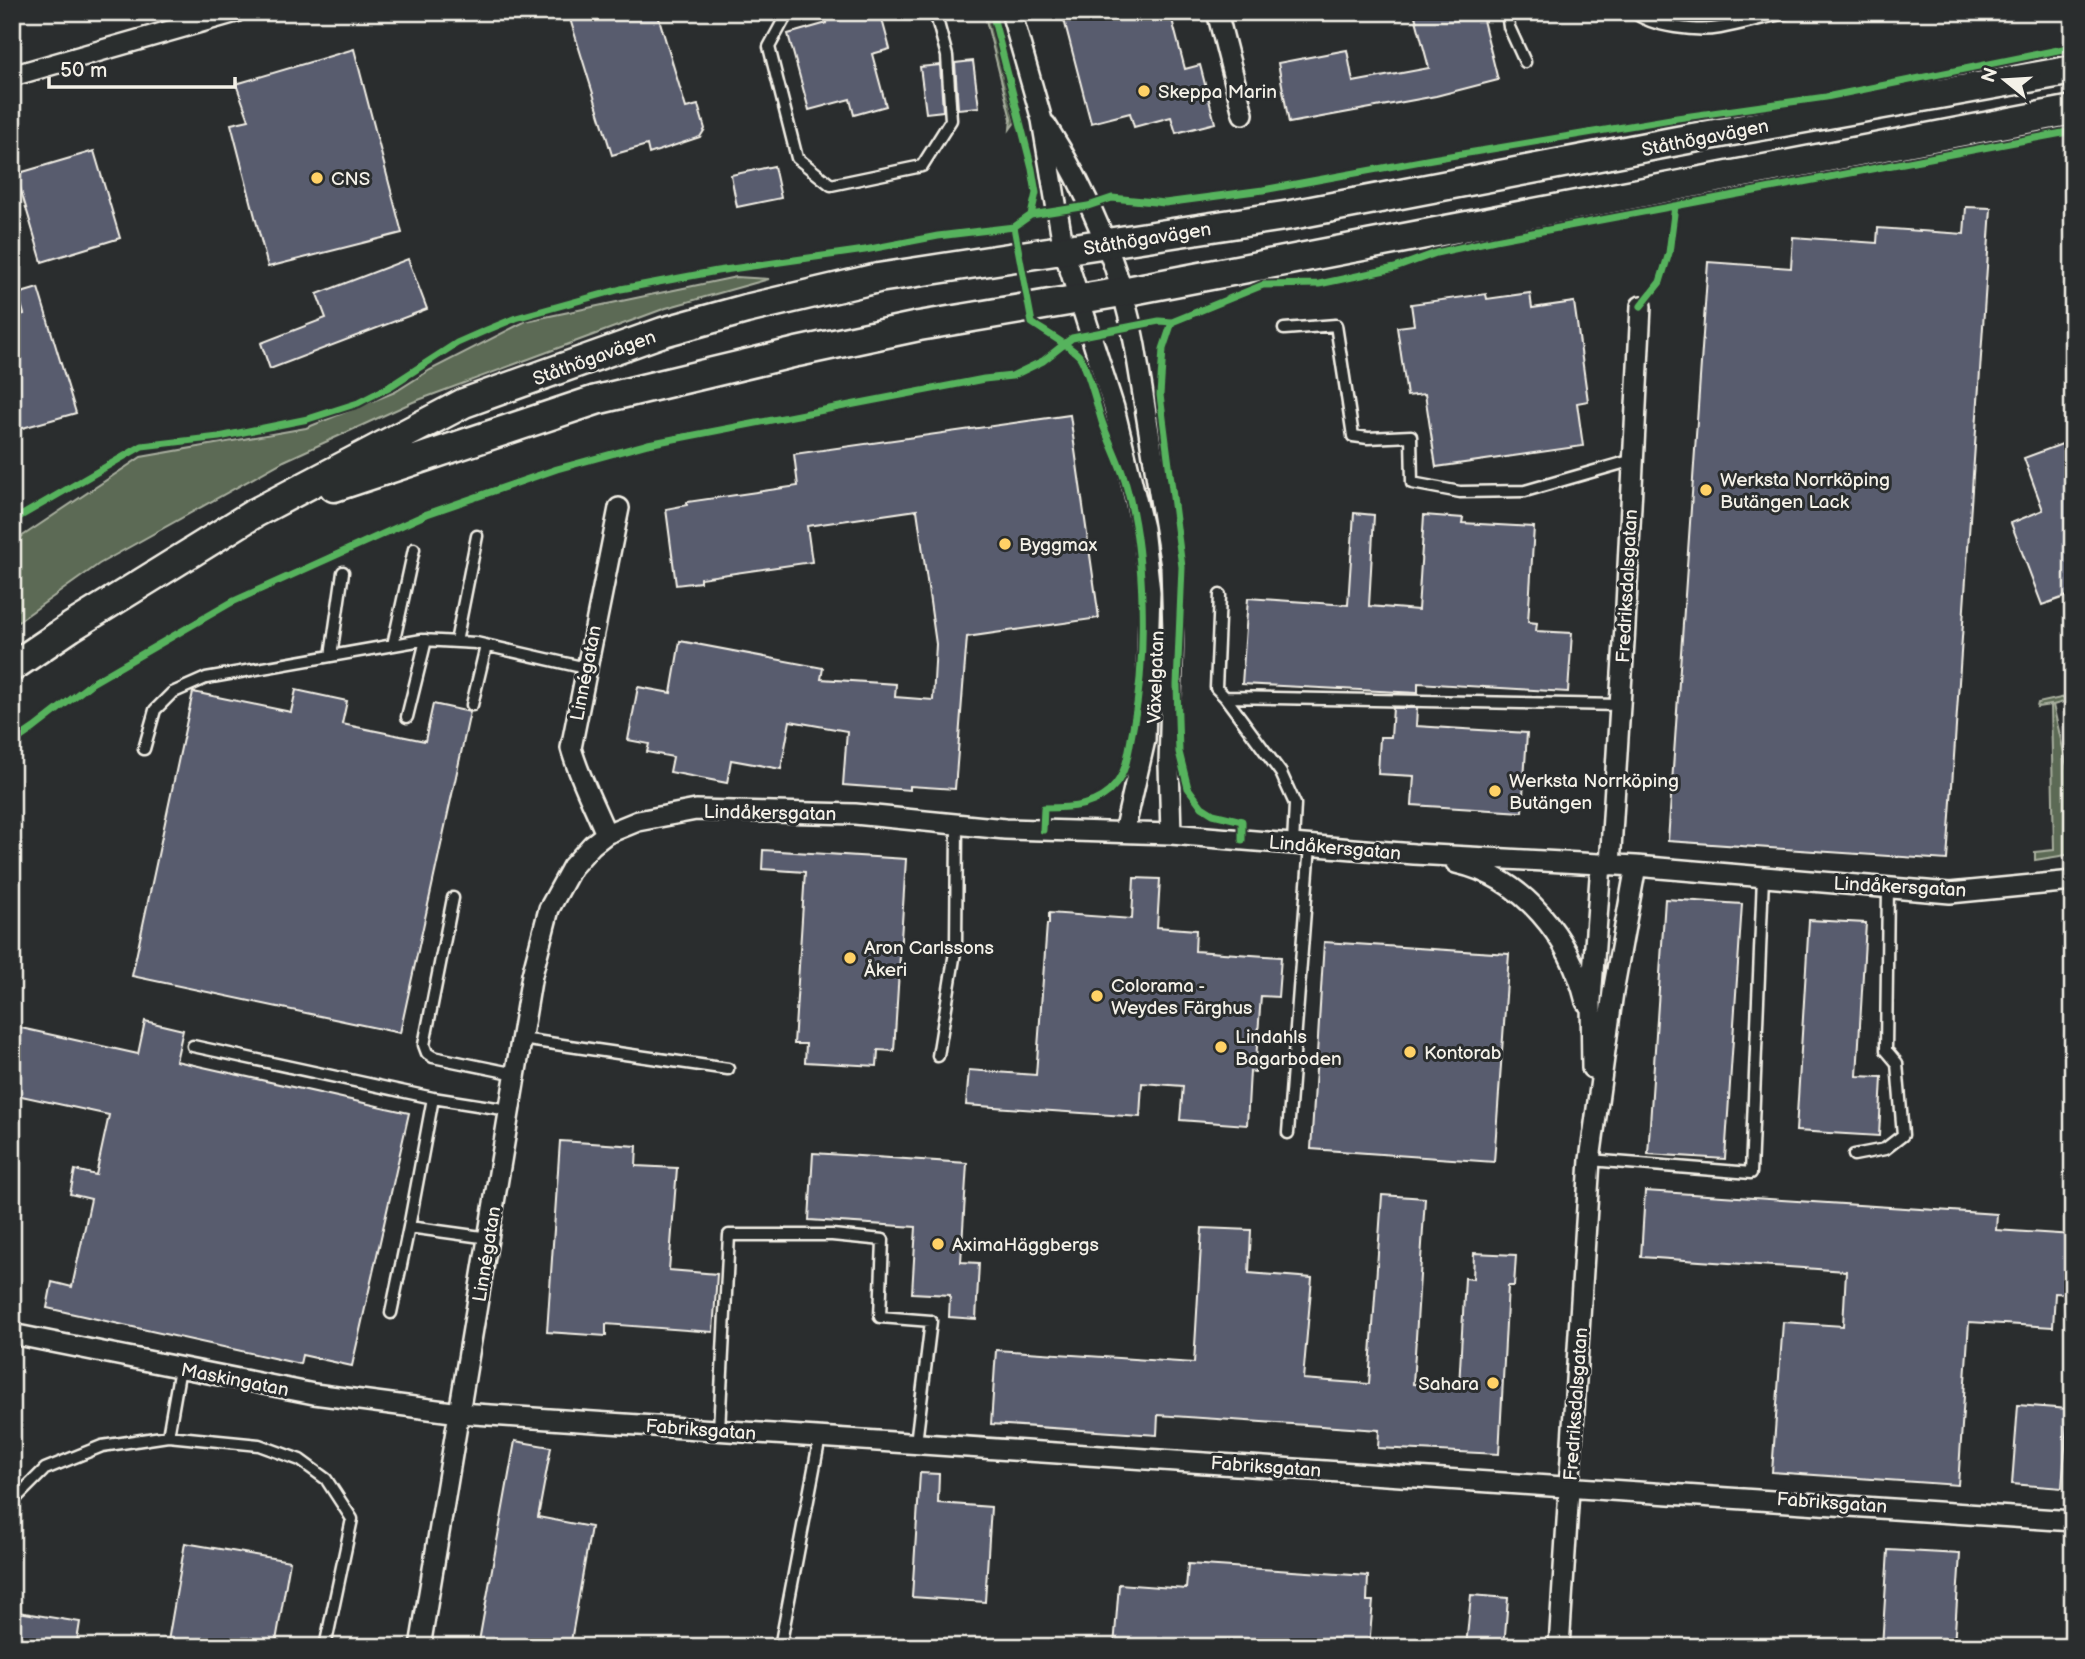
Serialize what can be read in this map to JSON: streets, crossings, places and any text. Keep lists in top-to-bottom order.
{
  "streets": {
    "main road": ["Ståthögavägen"],
    "street": [
      "Fredriksdalsgatan",
      "Linnégatan",
      "Växelgatan",
      "Lindåkersgatan",
      "Maskingatan",
      "Fabriksgatan"
    ]
  },
  "crossings": [
    ["Ståthögavägen", "Växelgatan"],
    ["Fredriksdalsgatan", "Lindåkersgatan"],
    ["Fredriksdalsgatan", "Fabriksgatan"],
    ["Linnégatan", "Lindåkersgatan"],
    ["Linnégatan", "Maskingatan"],
    ["Linnégatan", "Fabriksgatan"],
    ["Växelgatan", "Lindåkersgatan"],
    ["Maskingatan", "Fabriksgatan"]
  ],
  "places": [
    "Skeppa Marin",
    "CNS",
    "Werksta Norrköping Butängen Lack",
    "Byggmax",
    "Werksta Norrköping Butängen",
    "Aron Carlssons Åkeri",
    "Colorama - Weydes Färghus",
    "Lindahls Bagarboden",
    "Kontorab",
    "AximaHäggbergs",
    "Sahara"
  ],
  "scale_bar": "50 m",
  "north": "left"
}
